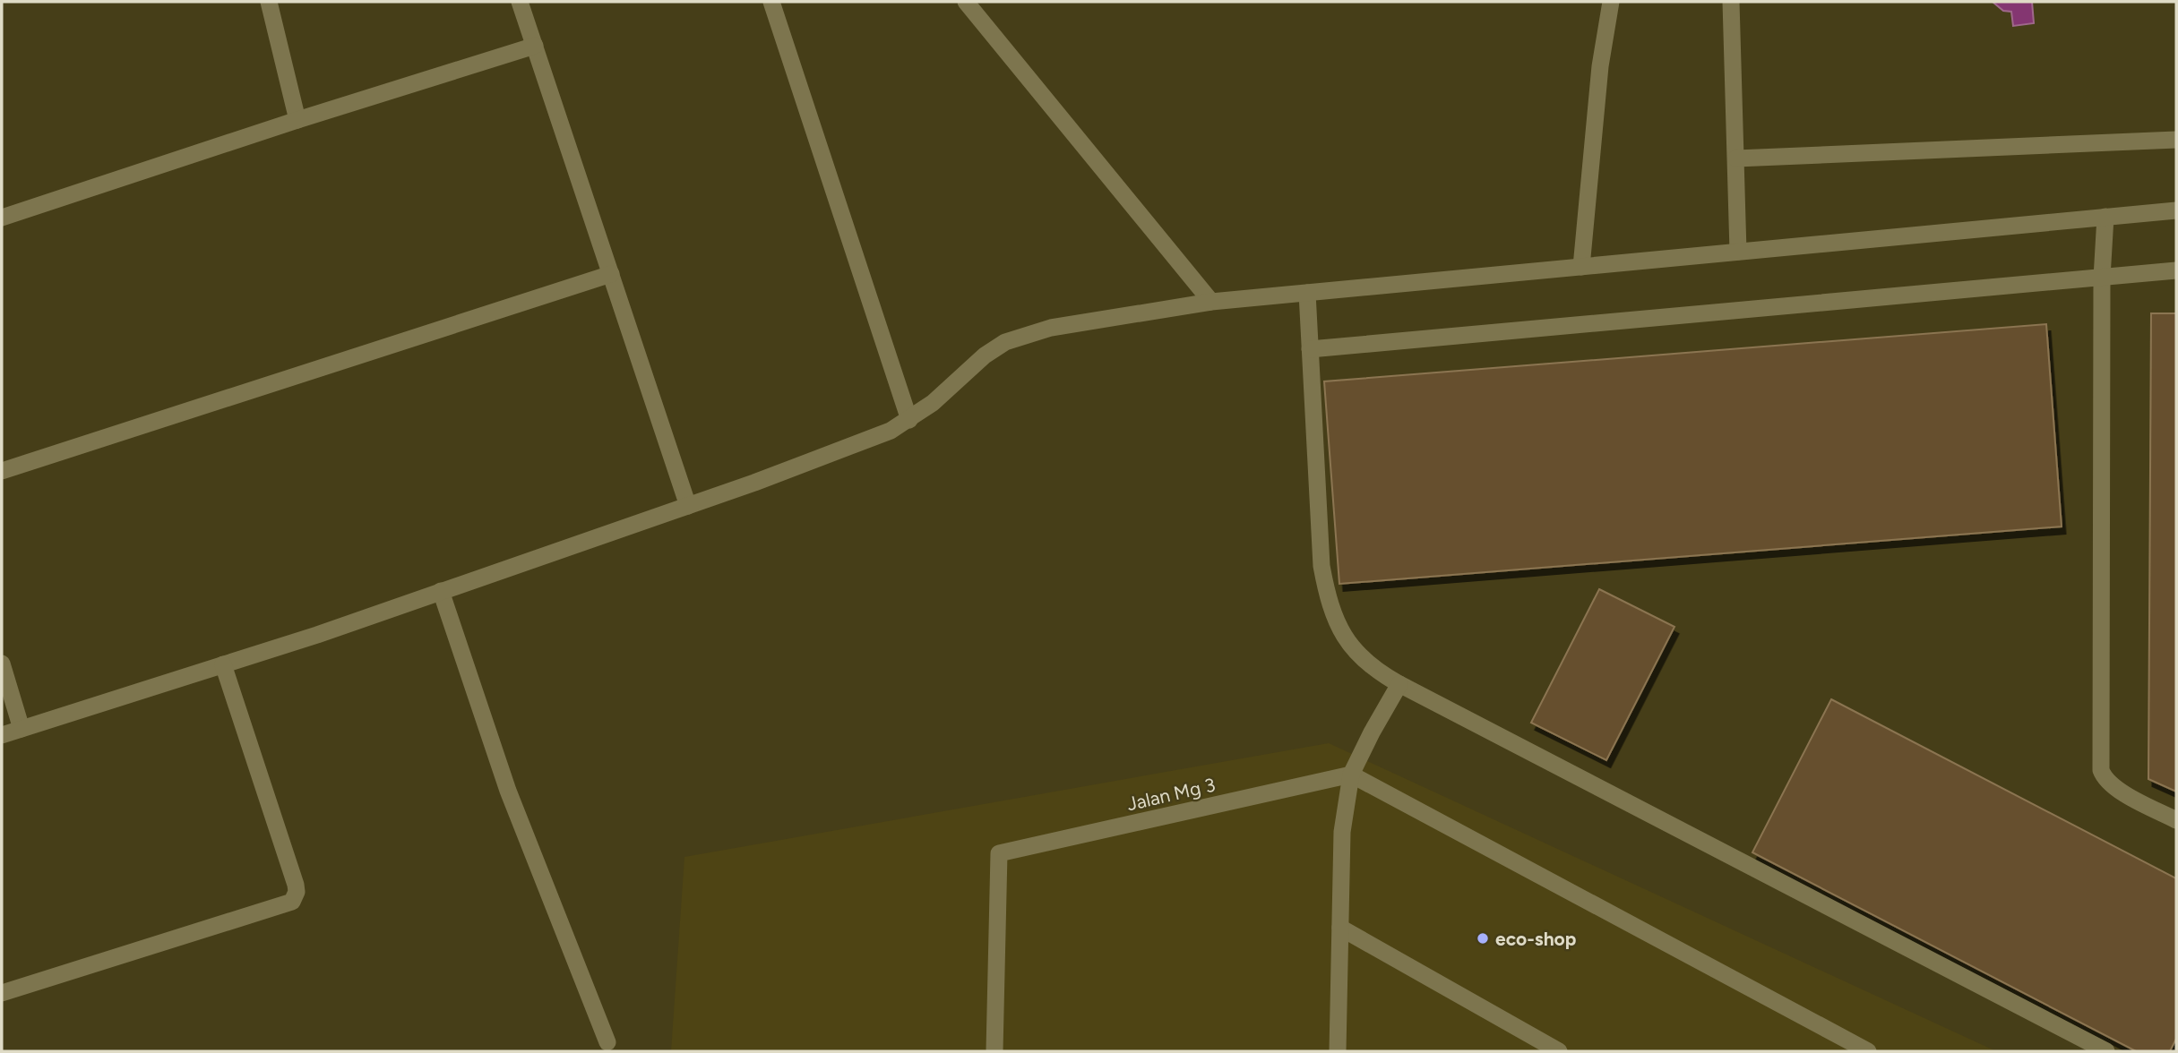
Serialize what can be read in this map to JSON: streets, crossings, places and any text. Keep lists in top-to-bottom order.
{
  "streets": {
    "street": ["Jalan Mg 3"]
  },
  "places": ["eco-shop"]
}
